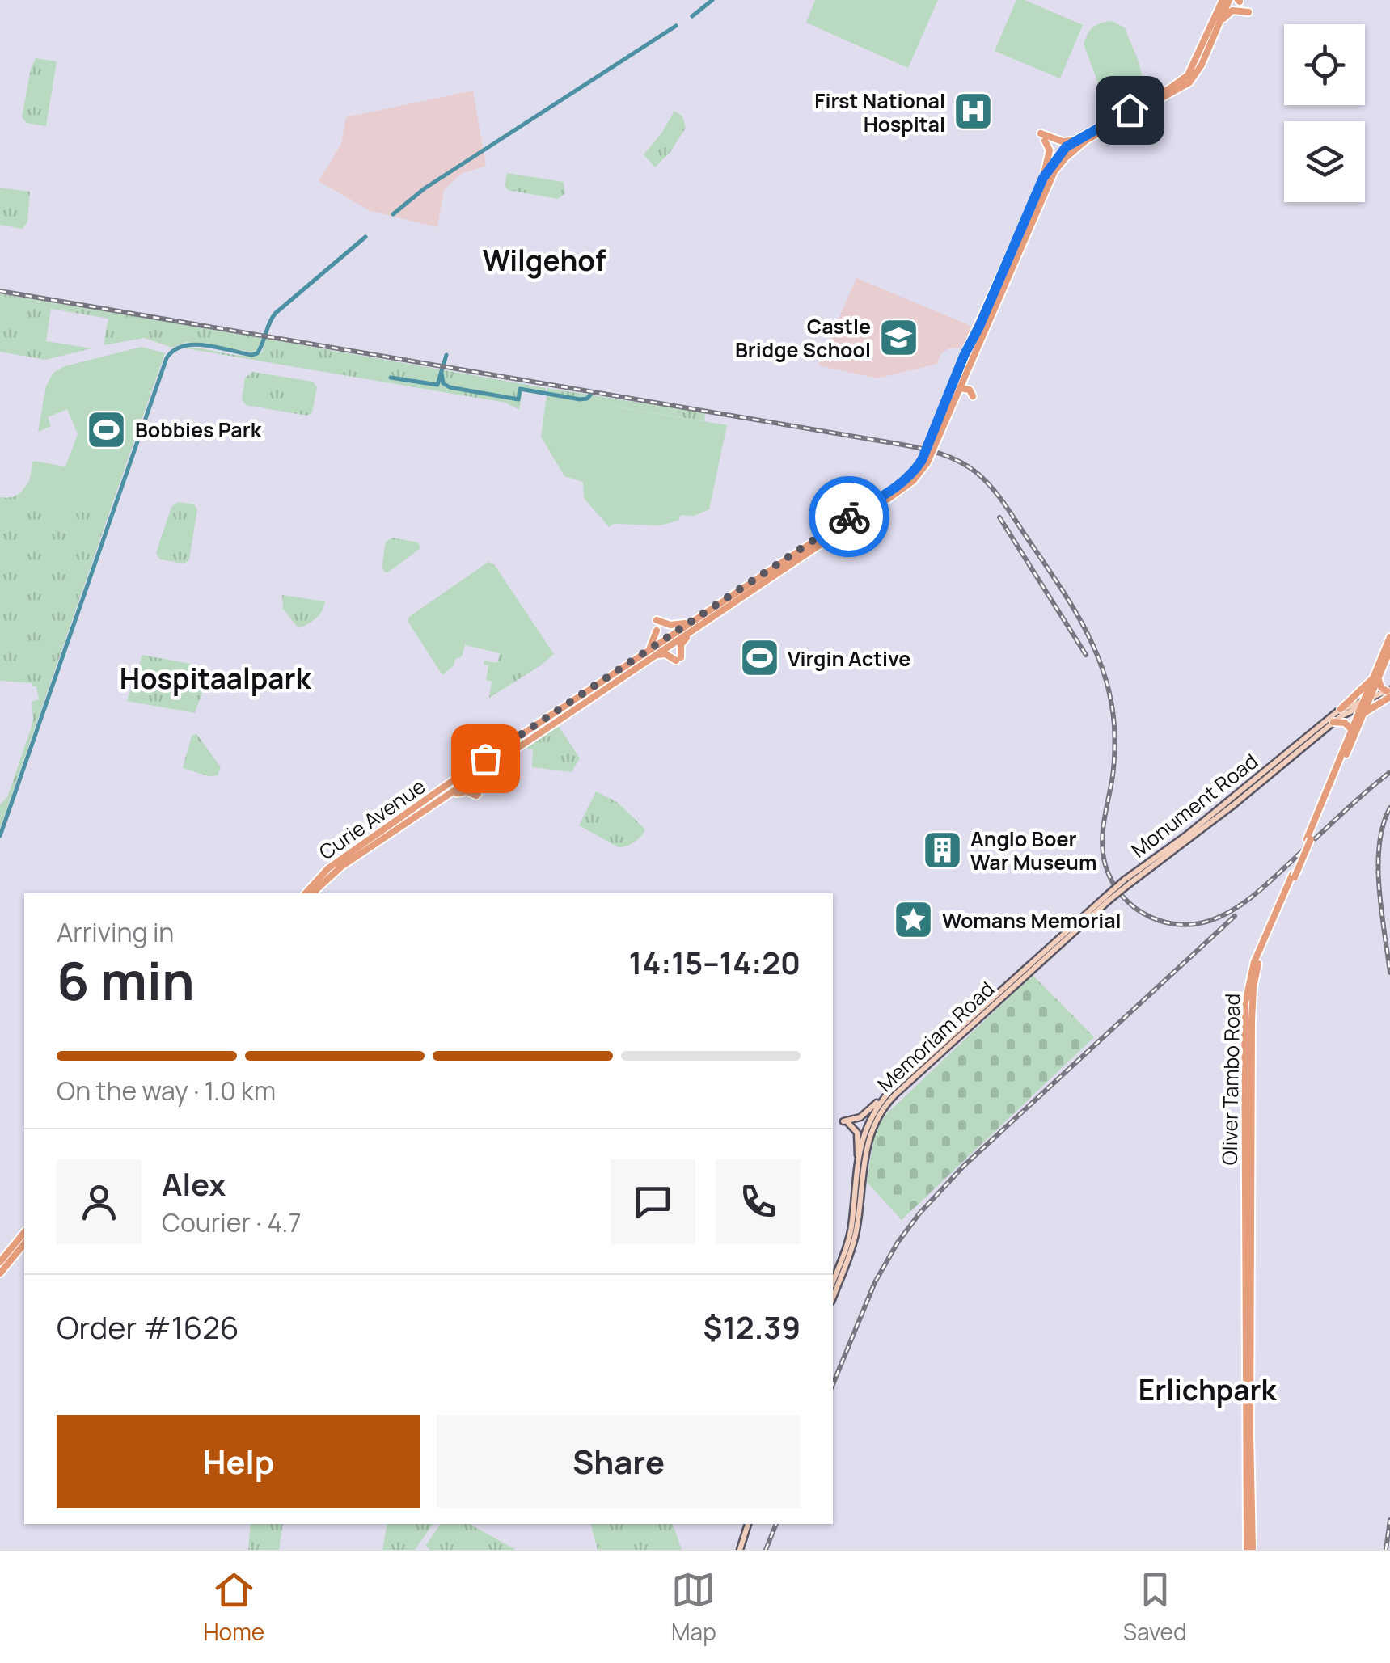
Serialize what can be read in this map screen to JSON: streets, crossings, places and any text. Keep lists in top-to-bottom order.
{
  "streets": {
    "main road": [
      "Monument Road",
      "Curie Avenue",
      "Memoriam Road",
      "Oliver Tambo Road"
    ]
  },
  "crossings": [
    ["Monument Road", "Memoriam Road"],
    ["Monument Road", "Oliver Tambo Road"]
  ],
  "districts": ["Wilgehof", "Hospitaalpark", "Erlichpark"],
  "places": {
    "hospital": ["First National Hospital"],
    "school or university": ["Castle Bridge School"],
    "sports": ["Bobbies Park", "Virgin Active"],
    "building": ["Anglo Boer War Museum"],
    "place": ["Womans Memorial"]
  },
  "page": {
    "heading": ["6 min", "Arriving in", "14:15–14:20"],
    "panel": [
      "Alex",
      "Courier · 4.7",
      "Order #1626",
      "$12.39"
    ],
    "bar": "On the way · 1.0 km",
    "buttons": ["Help", "Share"],
    "tabs": ["Home", "Map", "Saved"]
  }
}
